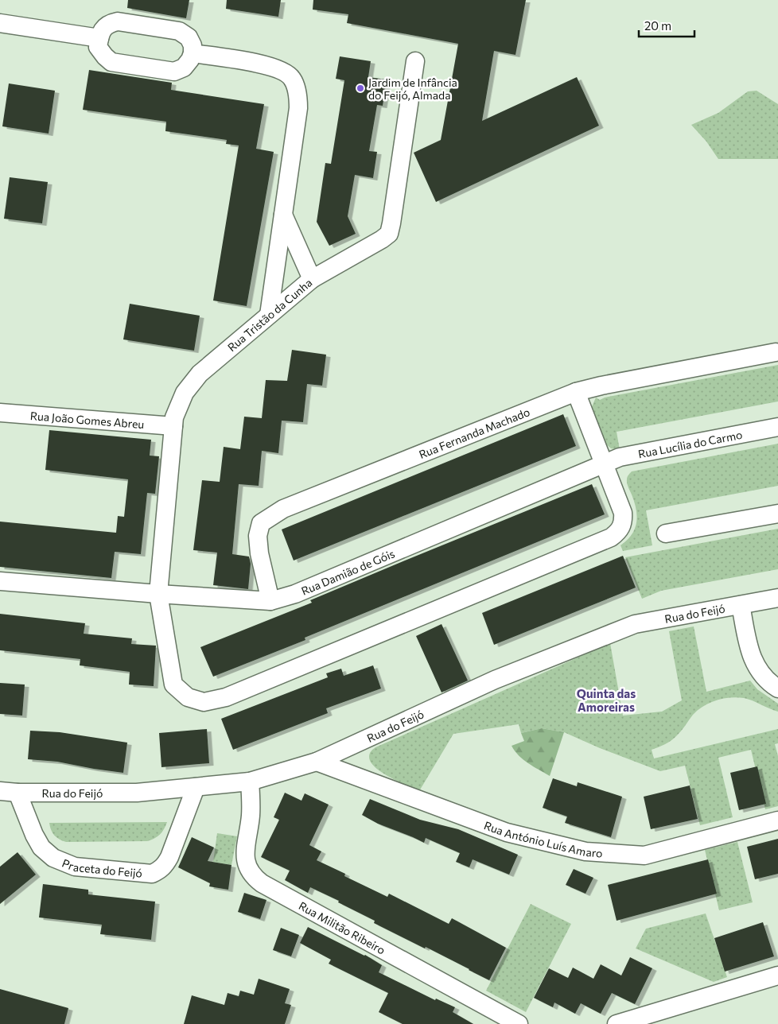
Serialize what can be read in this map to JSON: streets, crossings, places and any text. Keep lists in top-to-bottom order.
{
  "streets": {
    "street": [
      "Rua Tristão da Cunha",
      "Rua João Gomes Abreu",
      "Rua Fernanda Machado",
      "Rua Lucília do Carmo",
      "Rua Damião de Góis",
      "Rua do Feijó",
      "Rua António Luís Amaro",
      "Praceta do Feijó",
      "Rua Militão Ribeiro"
    ]
  },
  "crossings": [
    ["Rua Tristão da Cunha", "Rua João Gomes Abreu"],
    ["Rua Tristão da Cunha", "Rua Lucília do Carmo"],
    ["Rua Tristão da Cunha", "Rua Damião de Góis"],
    ["Rua Fernanda Machado", "Rua Damião de Góis"],
    ["Rua Lucília do Carmo", "Rua Damião de Góis"],
    ["Rua do Feijó", "Rua António Luís Amaro"],
    ["Rua do Feijó", "Praceta do Feijó"],
    ["Rua do Feijó", "Rua Militão Ribeiro"]
  ],
  "districts": ["Quinta das Amoreiras"],
  "places": ["Jardim de Infância do Feijó, Almada"],
  "scale_bar": "20 m"
}
